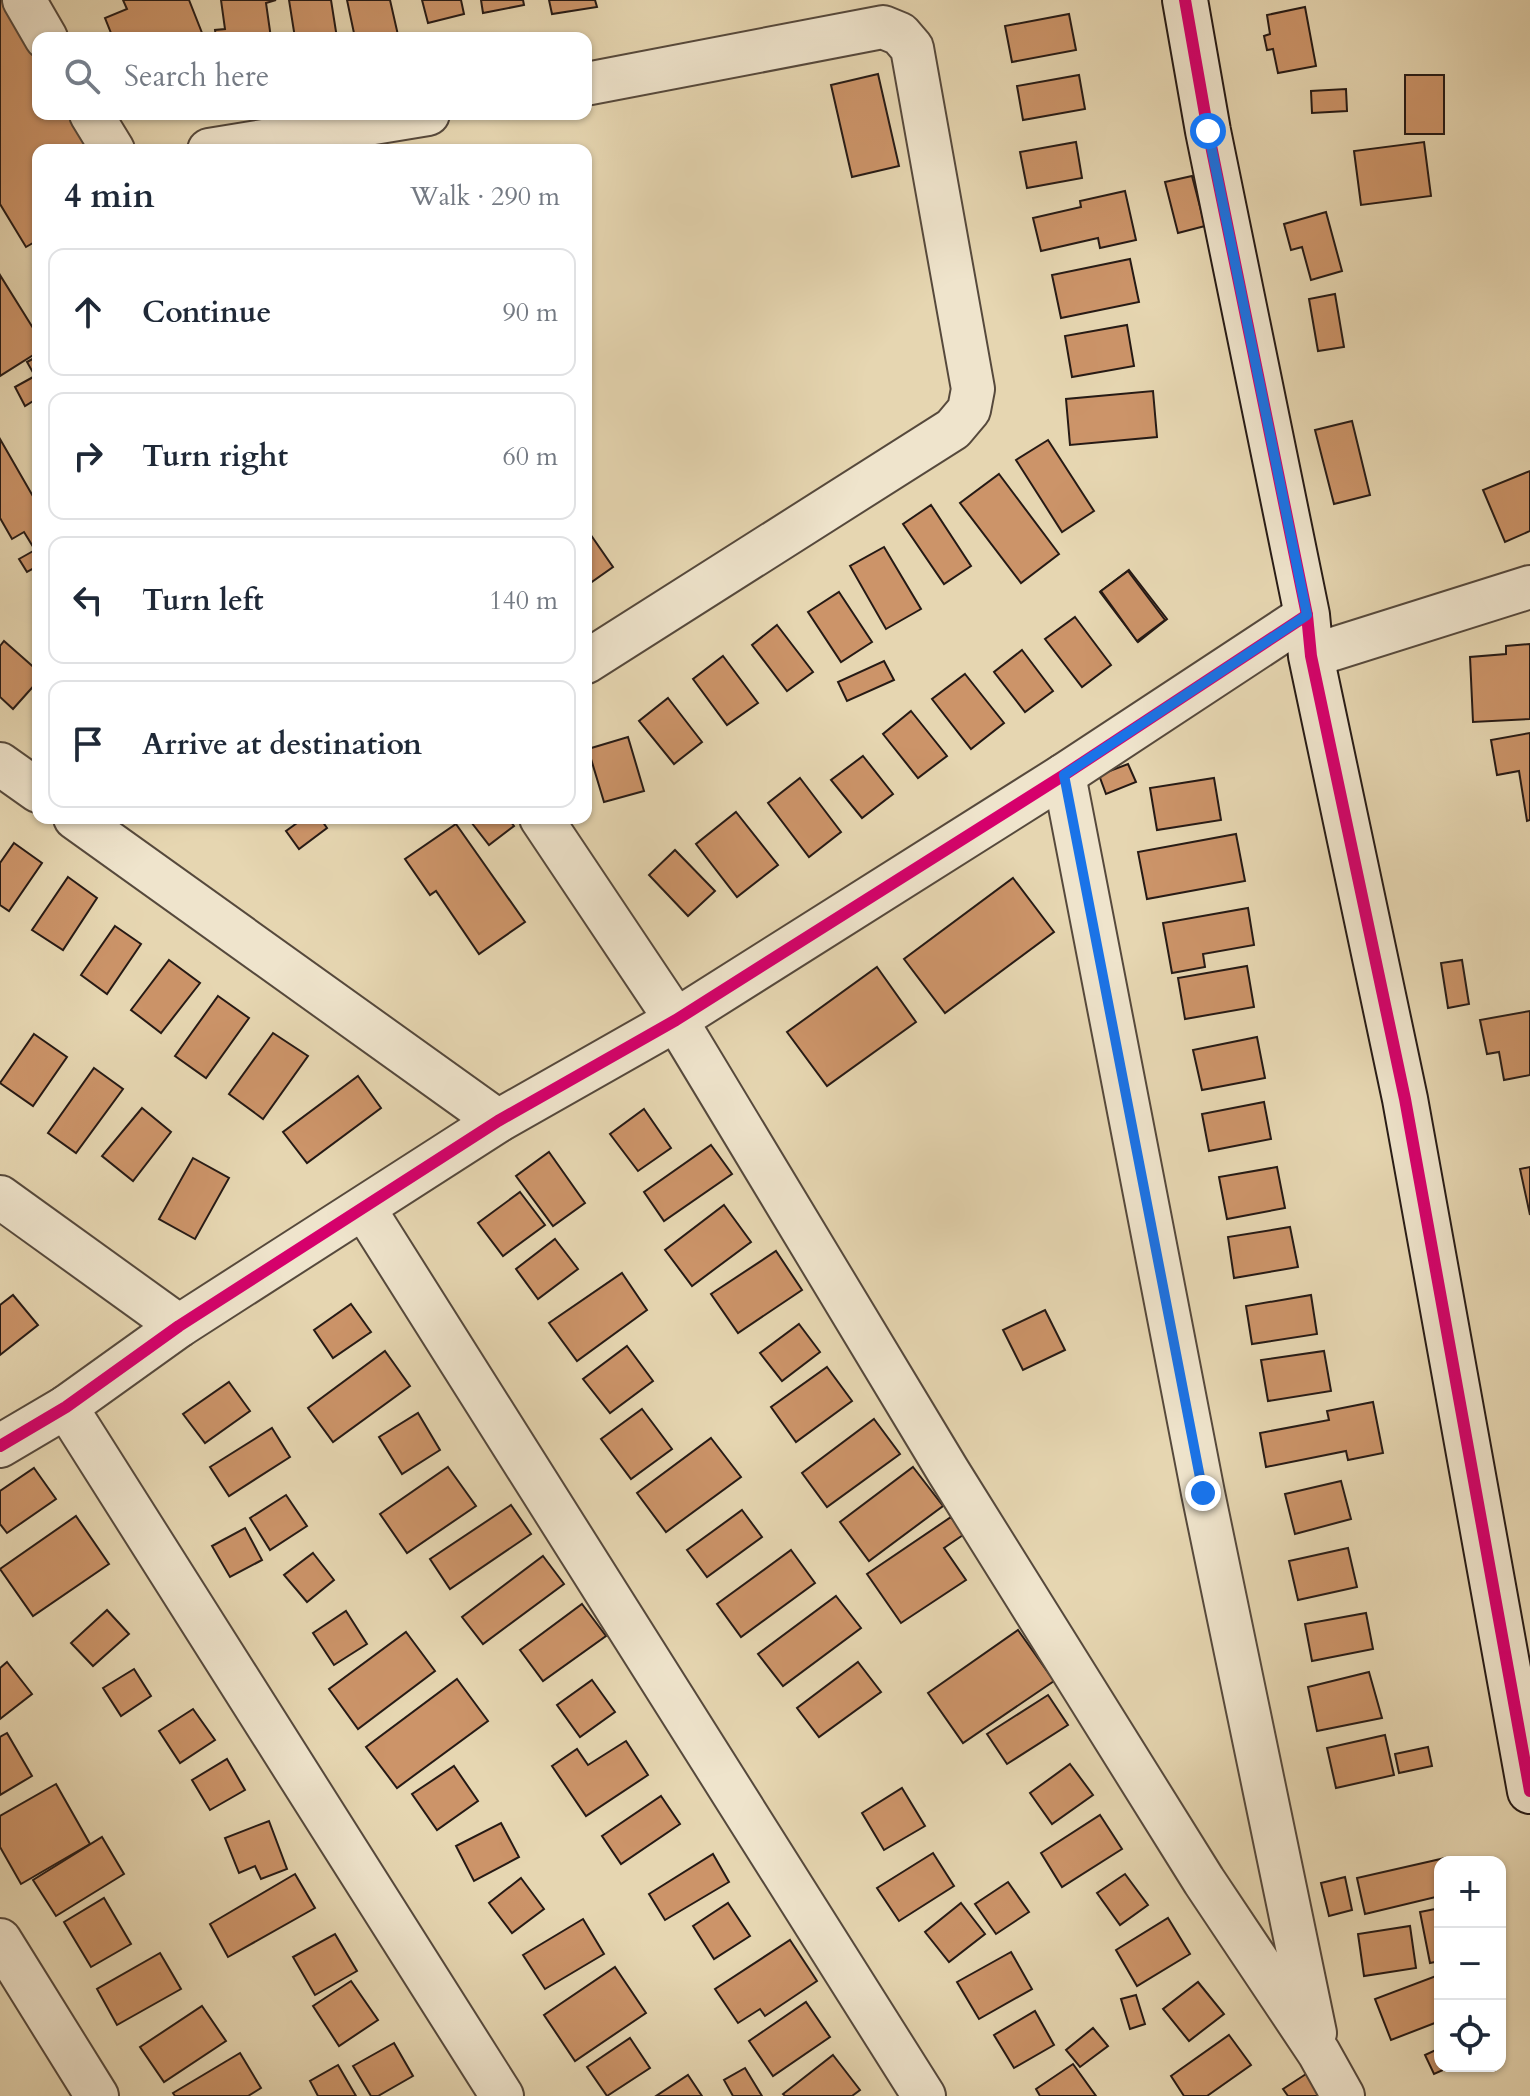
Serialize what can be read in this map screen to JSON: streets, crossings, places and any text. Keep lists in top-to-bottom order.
{
  "page": {
    "search": "Search here",
    "heading": ["4 min", "Walk · 290 m"],
    "list": [
      ["Continue", "90 m"],
      ["Turn right", "60 m"],
      ["Turn left", "140 m"],
      "Arrive at destination"
    ],
    "map_buttons": ["+", "−"]
  }
}
